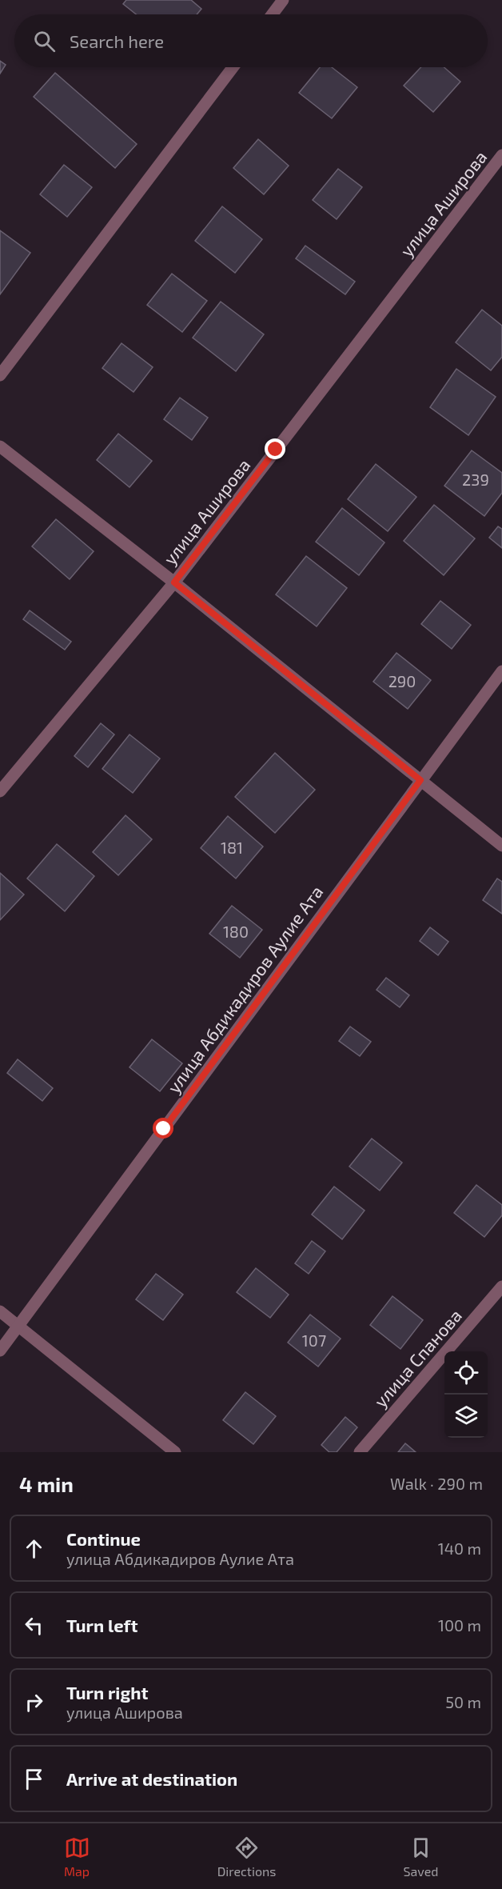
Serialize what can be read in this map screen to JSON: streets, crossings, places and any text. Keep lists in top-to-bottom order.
{
  "streets": {
    "street": ["улица Аширова", "улица Абдикадиров Аулие Ата", "улица Спанова"]
  },
  "house_numbers": [
    "239",
    "290",
    "181",
    "180",
    "107"
  ],
  "page": {
    "search": "Search here",
    "heading": ["4 min", "Walk · 290 m"],
    "list": [
      ["Continue", "улица Абдикадиров Аулие Ата", "140 m"],
      ["Turn left", "100 m"],
      ["Turn right", "улица Аширова", "50 m"],
      "Arrive at destination"
    ],
    "nav": ["Map", "Directions", "Saved"]
  }
}
